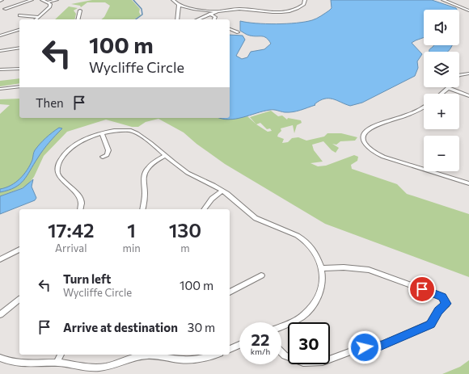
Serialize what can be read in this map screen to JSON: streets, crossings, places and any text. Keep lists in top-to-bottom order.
{
  "page": {
    "map_buttons": ["+", "−"],
    "turn": ["100 m", "Wycliffe Circle"],
    "then": "Then",
    "eta": [
      "17:42",
      "Arrival",
      "1",
      "min",
      "130",
      "m"
    ],
    "list": [
      {
        "name": "Turn left",
        "note": "Wycliffe Circle",
        "value": "100 m"
      },
      {
        "name": "Arrive at destination",
        "value": "30 m"
      }
    ],
    "speed": "22 km/h",
    "limit": "30"
  }
}
